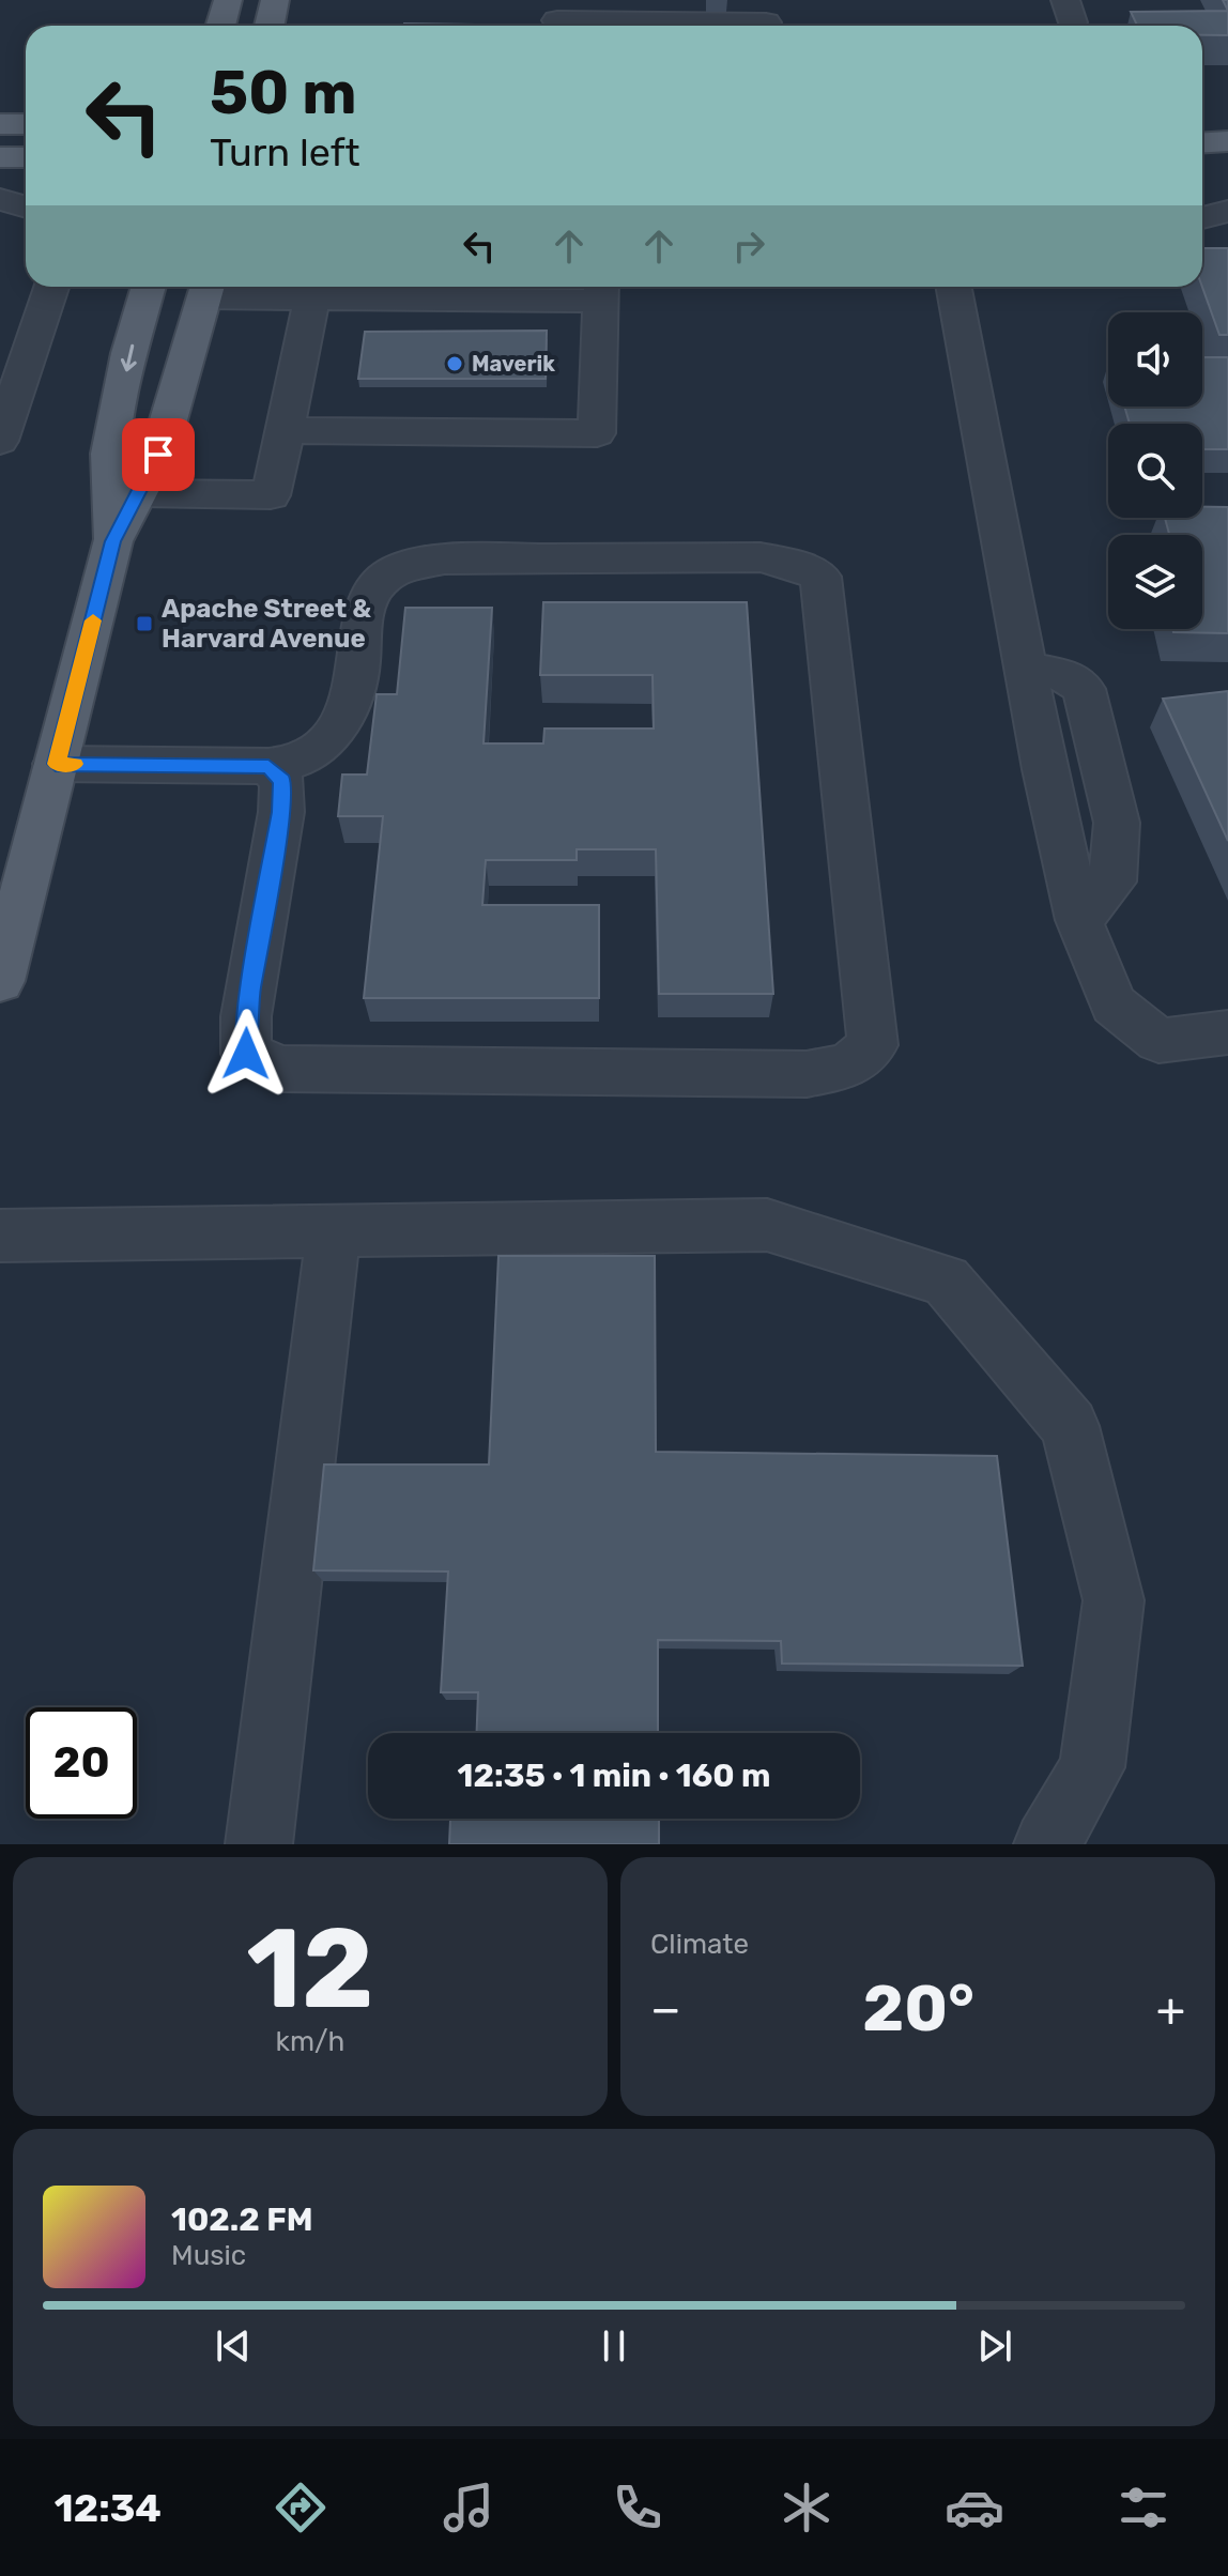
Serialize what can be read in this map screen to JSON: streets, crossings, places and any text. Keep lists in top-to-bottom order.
{
  "places": {
    "other": ["Maverik"],
    "transit": ["Apache Street & Harvard Avenue"]
  },
  "page": {
    "turn": ["50 m", "Turn left"],
    "limit": "20",
    "trip": "12:35 · 1 min · 160 m",
    "tile": [
      ["12", "km/h"],
      "Climate"
    ],
    "heat": ["−", "20°", "+"],
    "song": ["102.2 FM", "Music"],
    "tabs": "12:34"
  }
}
